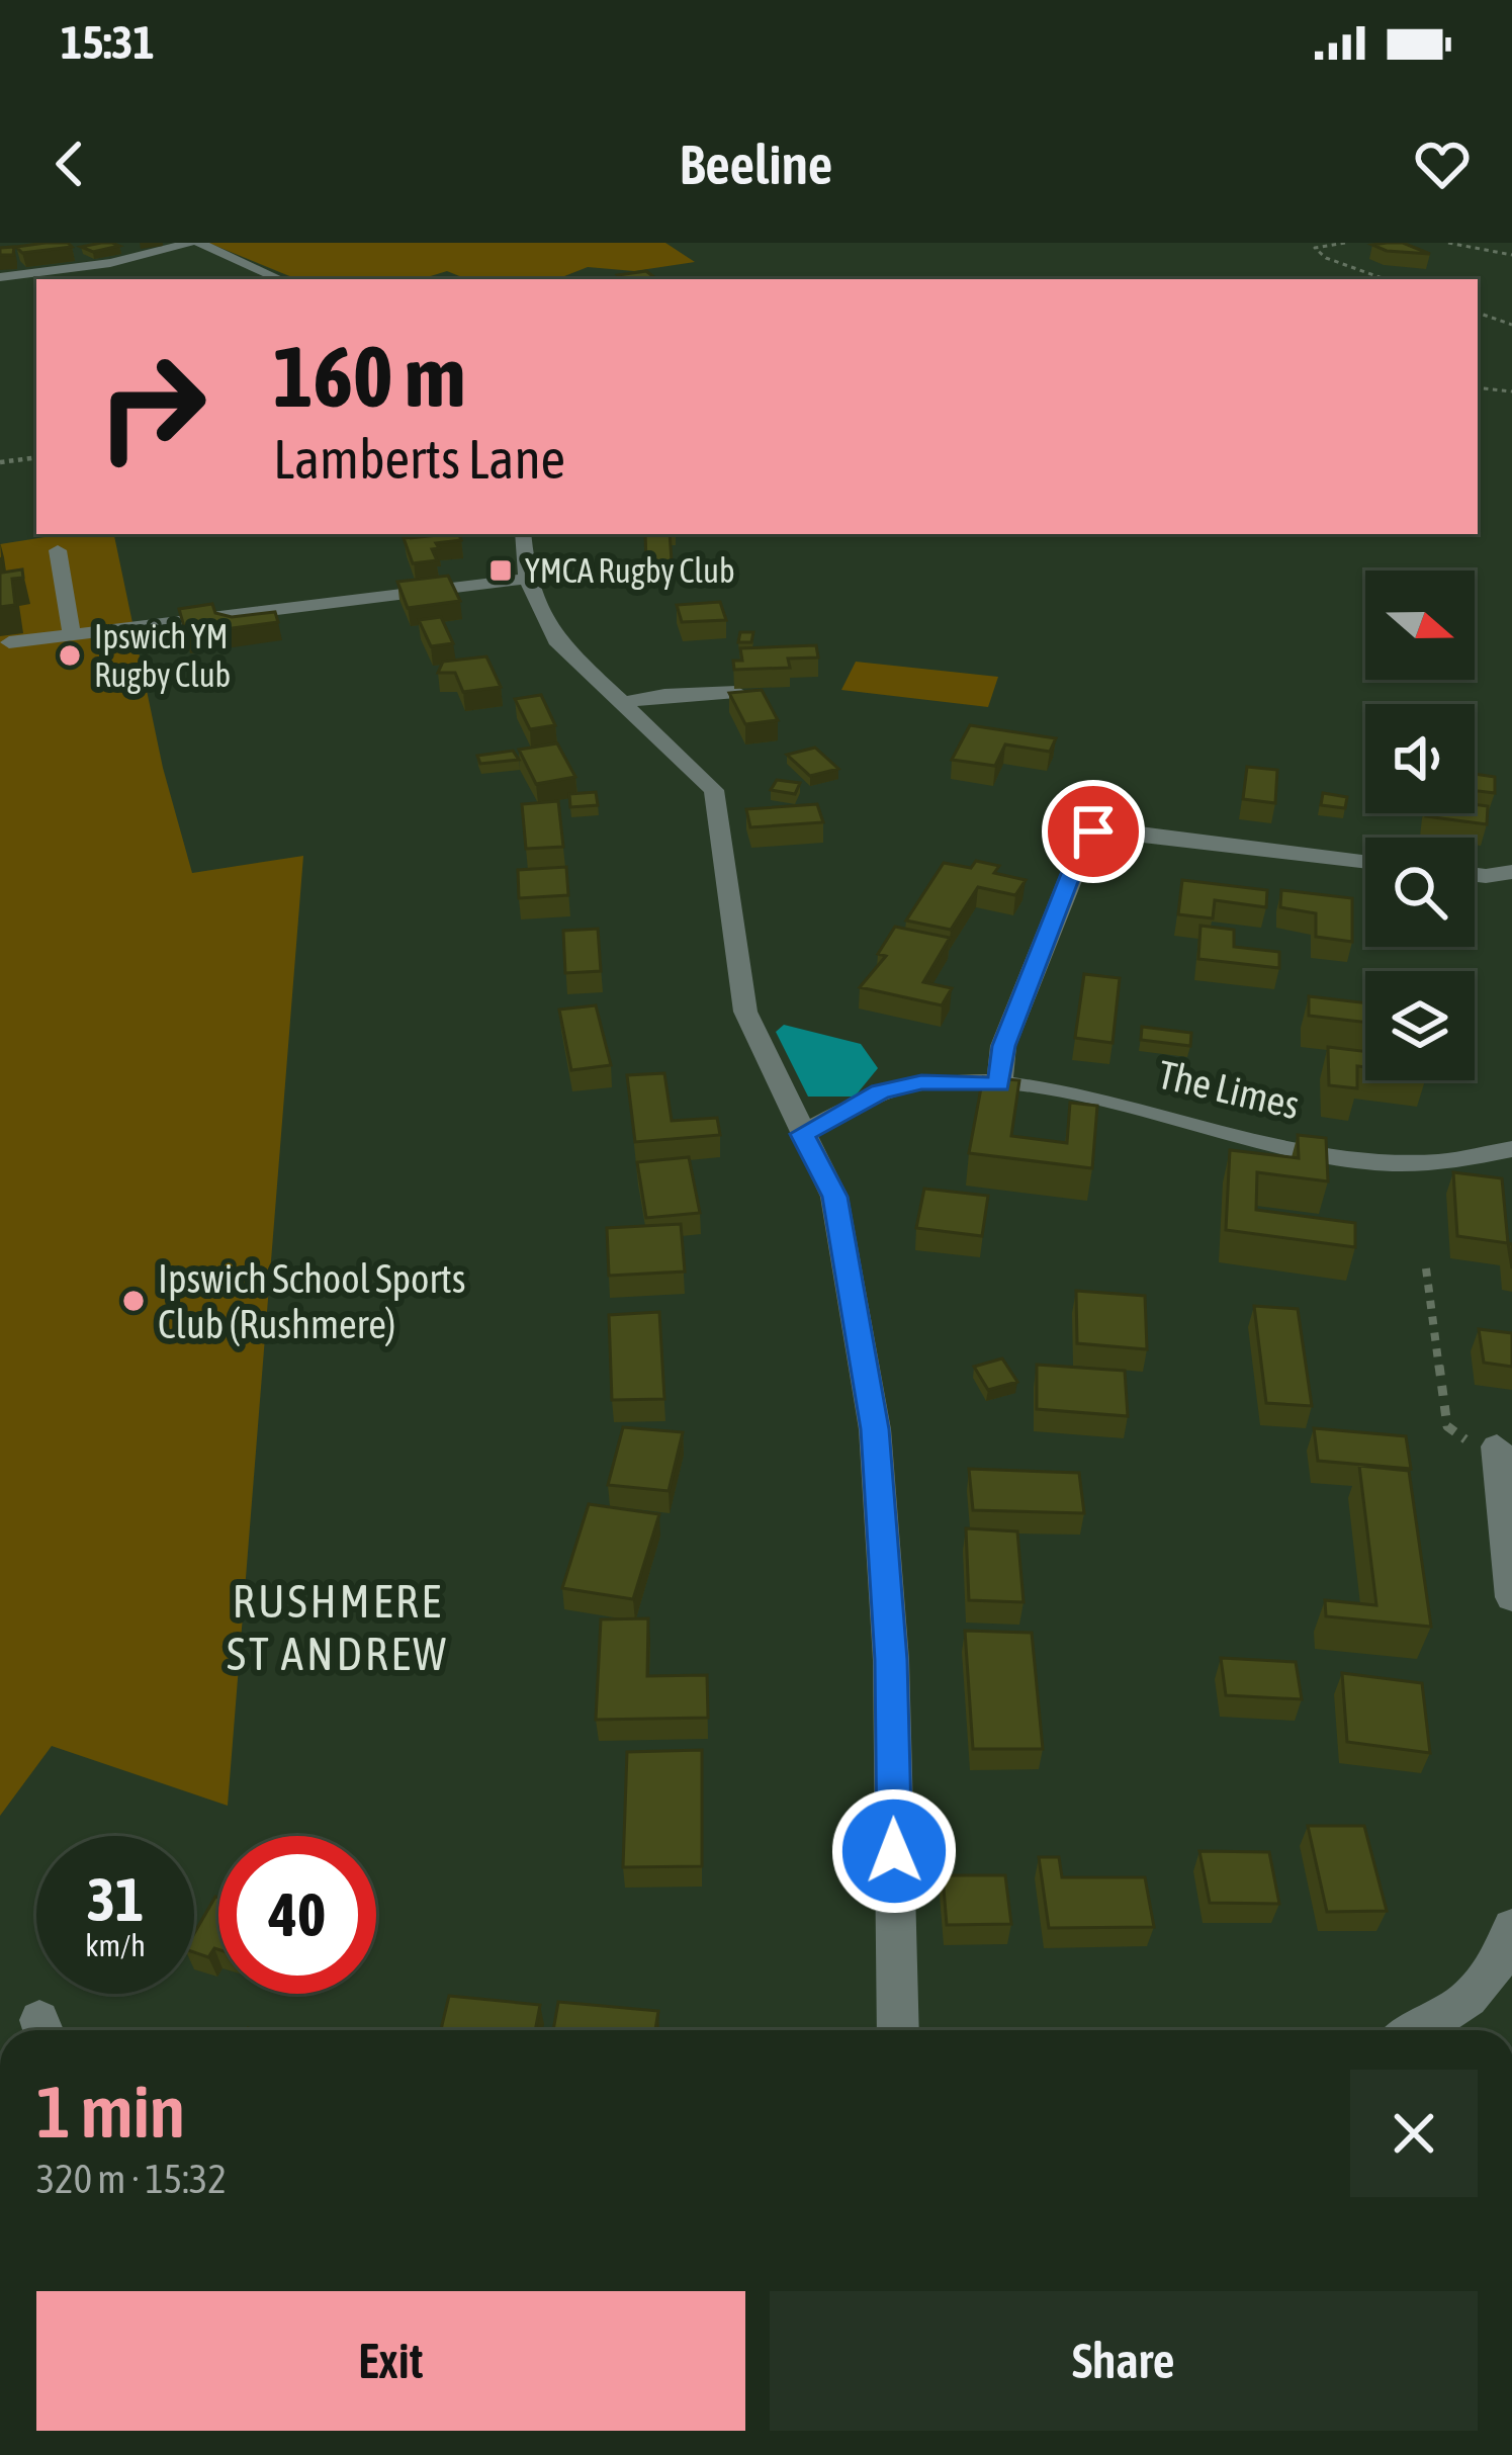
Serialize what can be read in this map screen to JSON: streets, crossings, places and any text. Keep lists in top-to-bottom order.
{
  "streets": {
    "street": ["The Limes"]
  },
  "districts": ["RUSHMERE ST ANDREW"],
  "places": {
    "transit": ["YMCA Rugby Club"],
    "other": ["Ipswich YM Rugby Club", "Ipswich School Sports Club (Rushmere)"]
  },
  "north": "right",
  "page": {
    "status": "15:31",
    "header": "Beeline",
    "turn": ["160 m", "Lamberts Lane"],
    "speed": "31 km/h",
    "limit": "40",
    "heading": ["1 min", "320 m · 15:32"],
    "buttons": ["Exit", "Share"]
  }
}
